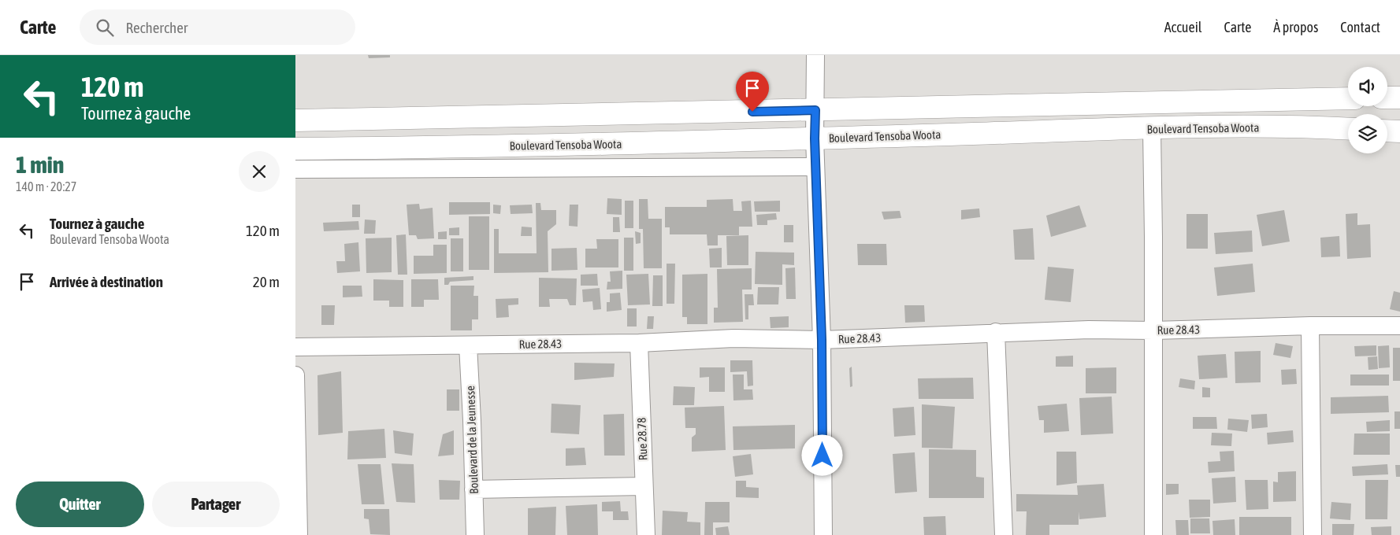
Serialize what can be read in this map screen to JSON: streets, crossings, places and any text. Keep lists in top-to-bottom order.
{
  "streets": {
    "main road": ["Boulevard Tensoba Woota"],
    "street": ["Rue 28.43", "Rue 28.78", "Boulevard de la Jeunesse"]
  },
  "crossings": [
    ["Rue 28.43", "Rue 28.78"],
    ["Rue 28.43", "Boulevard de la Jeunesse"]
  ],
  "page": {
    "header": "Carte",
    "search": "Rechercher",
    "nav": [
      "Accueil",
      "Carte",
      "À propos",
      "Contact"
    ],
    "turn": ["120 m", "Tournez à gauche"],
    "heading": ["1 min", "140 m · 20:27"],
    "list": [
      {
        "name": "Tournez à gauche",
        "note": "Boulevard Tensoba Woota",
        "value": "120 m"
      },
      {
        "name": "Arrivée à destination",
        "value": "20 m"
      }
    ],
    "buttons": ["Quitter", "Partager"]
  }
}
